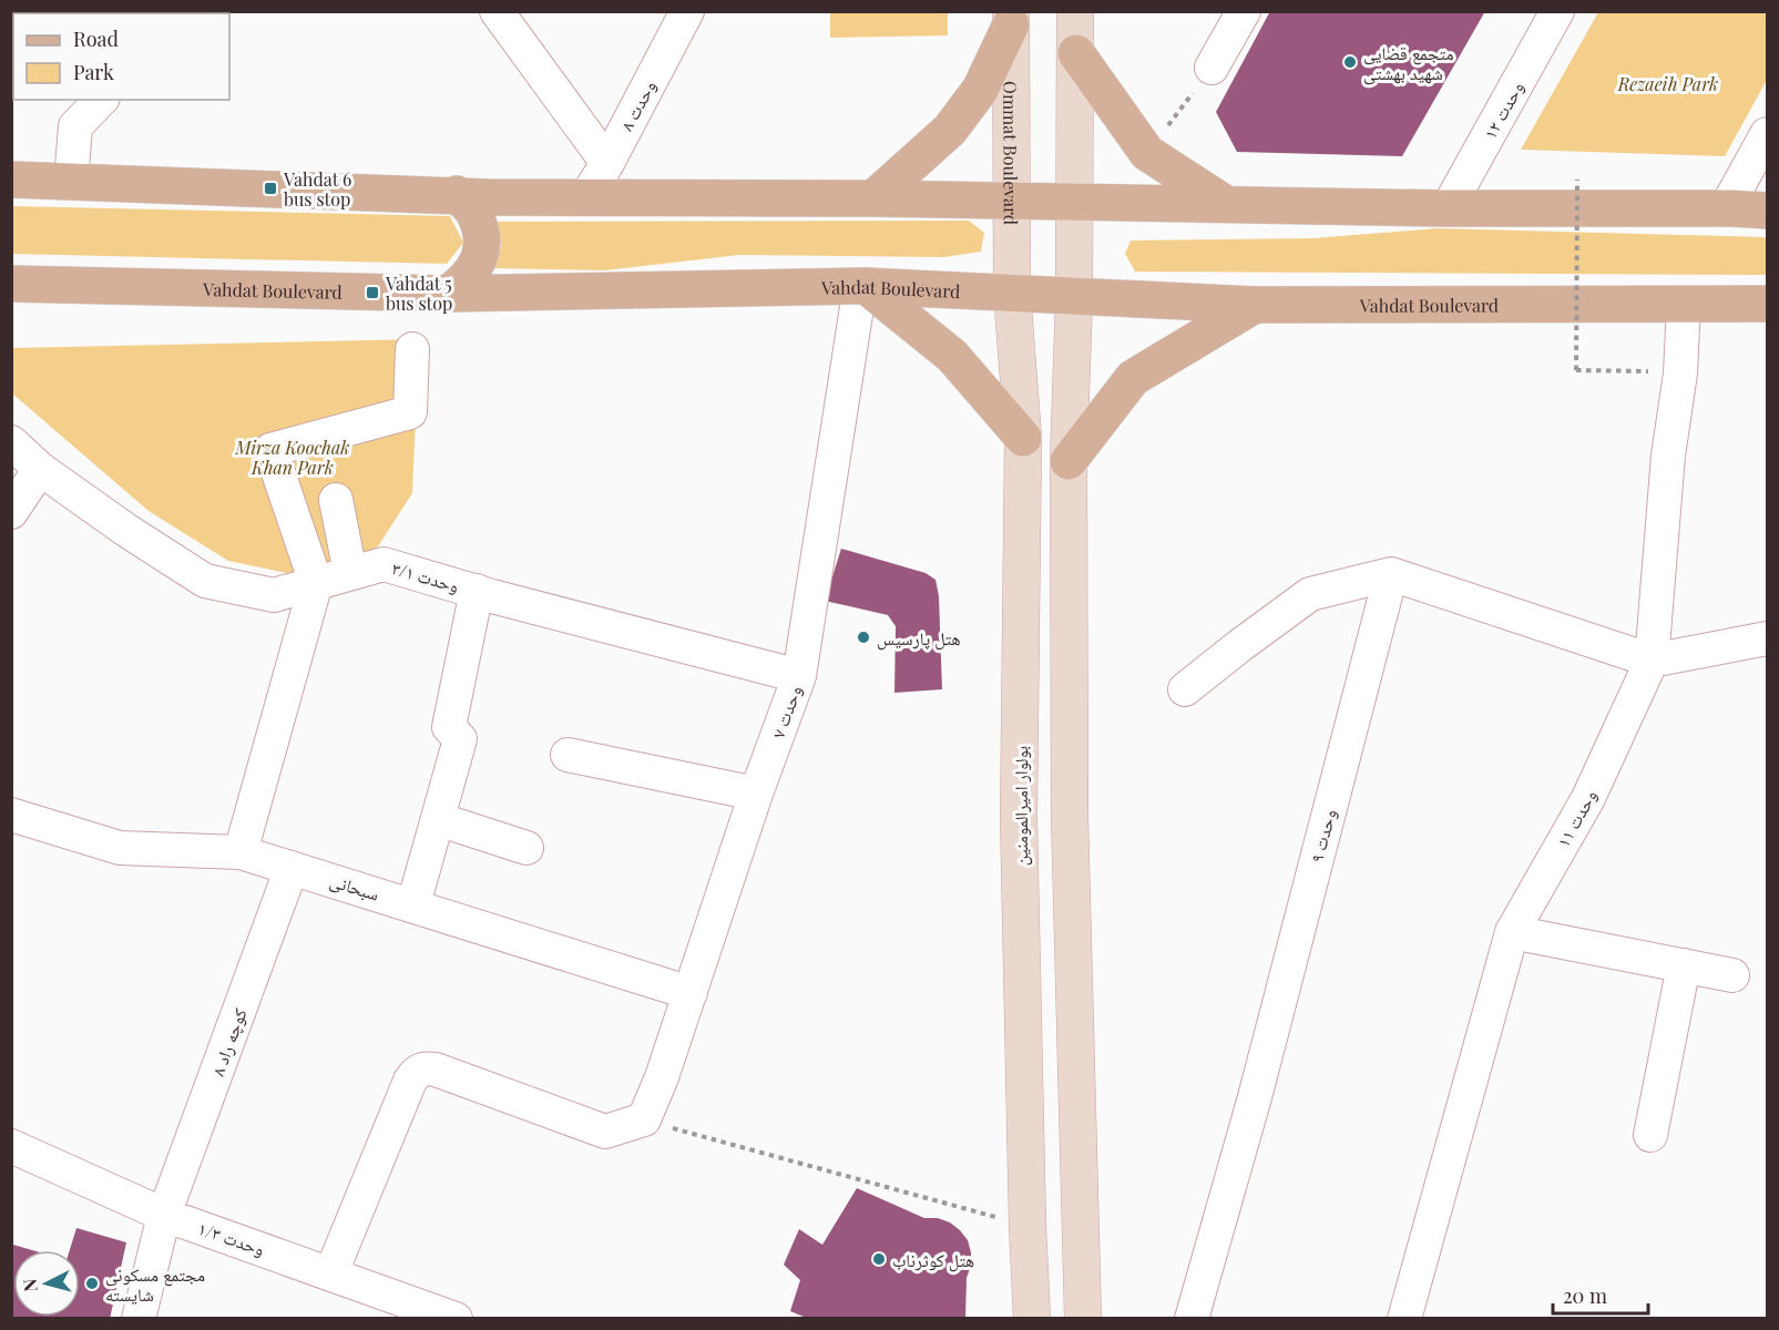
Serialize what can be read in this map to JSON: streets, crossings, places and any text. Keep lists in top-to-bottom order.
{
  "streets": {
    "main road": ["Vahdat Boulevard"],
    "street": [
      "وحدت ۸",
      "وحدت ۱۲",
      "Ommat Boulevard",
      "وحدت ۳/۱",
      "وحدت ۷",
      "بولوار امیرالمومنین",
      "وحدت ۱۱",
      "وحدت ۹",
      "سبحانی",
      "کوچه راد ۸",
      "وحدت ۱/۳"
    ]
  },
  "crossings": [
    ["Ommat Boulevard", "Vahdat Boulevard"],
    ["Ommat Boulevard", "بولوار امیرالمومنین"],
    ["Vahdat Boulevard", "وحدت ۷"],
    ["Vahdat Boulevard", "بولوار امیرالمومنین"],
    ["Vahdat Boulevard", "وحدت ۱۱"],
    ["وحدت ۳/۱", "وحدت ۷"],
    ["وحدت ۷", "سبحانی"],
    ["سبحانی", "کوچه راد ۸"],
    ["کوچه راد ۸", "وحدت ۱/۳"]
  ],
  "parks": ["Rezaeih Park", "Mirza Koochak Khan Park"],
  "places": {
    "other": [
      "متجمع قضایی شهید بهشتی",
      "هتل پارسیس",
      "هتل کوثرناب",
      "مجتمع مسکونی شایسته"
    ],
    "transit": ["Vahdat 6 bus stop", "Vahdat 5 bus stop"]
  },
  "legend": ["Road", "Park"],
  "scale_bar": "20 m",
  "north": "left"
}
